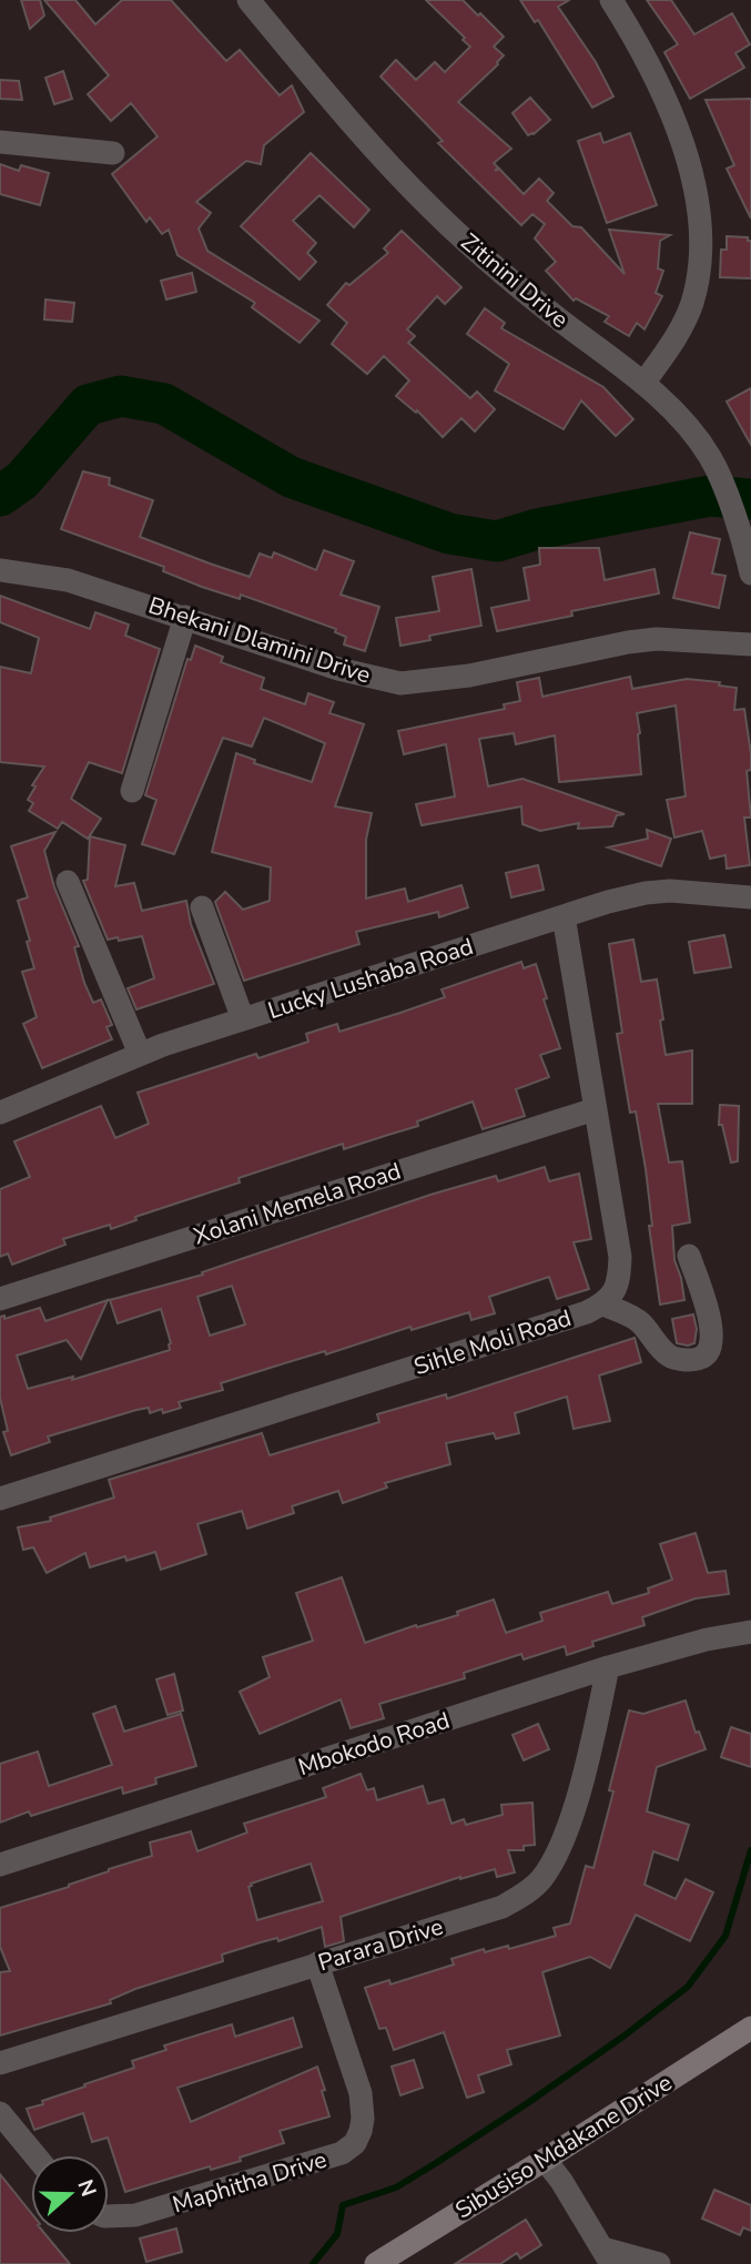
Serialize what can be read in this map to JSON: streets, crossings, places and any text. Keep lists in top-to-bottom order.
{
  "streets": {
    "street": [
      "Zitinini Drive",
      "Bhekani Dlamini Drive",
      "Lucky Lushaba Road",
      "Xolani Memela Road",
      "Sihle Moli Road",
      "Mbokodo Road",
      "Parara Drive",
      "Sibusiso Mdakane Drive",
      "Maphitha Drive"
    ]
  },
  "crossings": [
    ["Mbokodo Road", "Parara Drive"],
    ["Parara Drive", "Maphitha Drive"]
  ],
  "north": "right"
}
